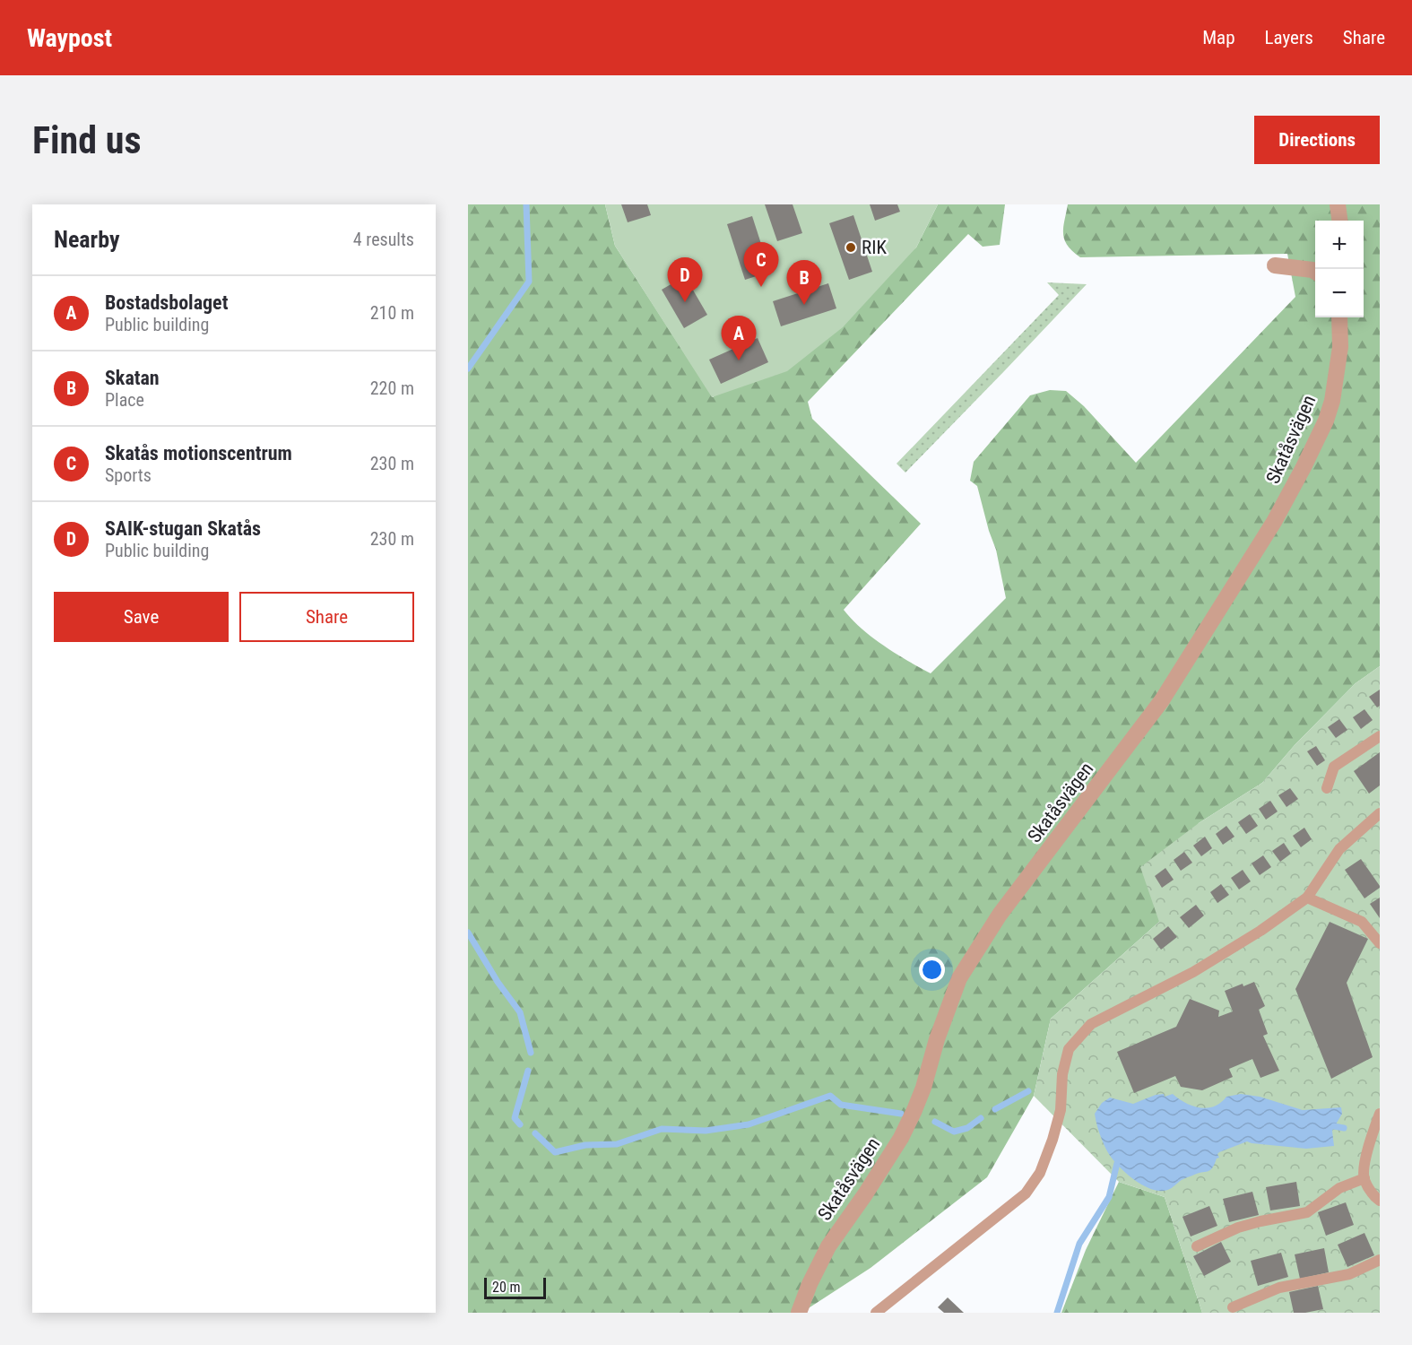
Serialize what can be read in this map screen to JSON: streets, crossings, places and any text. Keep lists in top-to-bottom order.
{
  "streets": {
    "street": ["Skatåsvägen"]
  },
  "places": ["RIK"],
  "scale_bar": "20 m",
  "page": {
    "header": "Waypost",
    "nav": ["Map", "Layers", "Share"],
    "buttons": [
      "Directions",
      ["Save", "Share"]
    ],
    "title": "Find us",
    "heading": ["Nearby", "4 results"],
    "map_buttons": ["+", "−"],
    "pins": [
      "C",
      "D",
      "B",
      "A"
    ],
    "list": [
      {
        "mark": "A",
        "name": "Bostadsbolaget",
        "note": "Public building",
        "value": "210 m"
      },
      {
        "mark": "B",
        "name": "Skatan",
        "note": "Place",
        "value": "220 m"
      },
      {
        "mark": "C",
        "name": "Skatås motionscentrum",
        "note": "Sports",
        "value": "230 m"
      },
      {
        "mark": "D",
        "name": "SAIK-stugan Skatås",
        "note": "Public building",
        "value": "230 m"
      }
    ],
    "scale": "20 m"
  }
}
